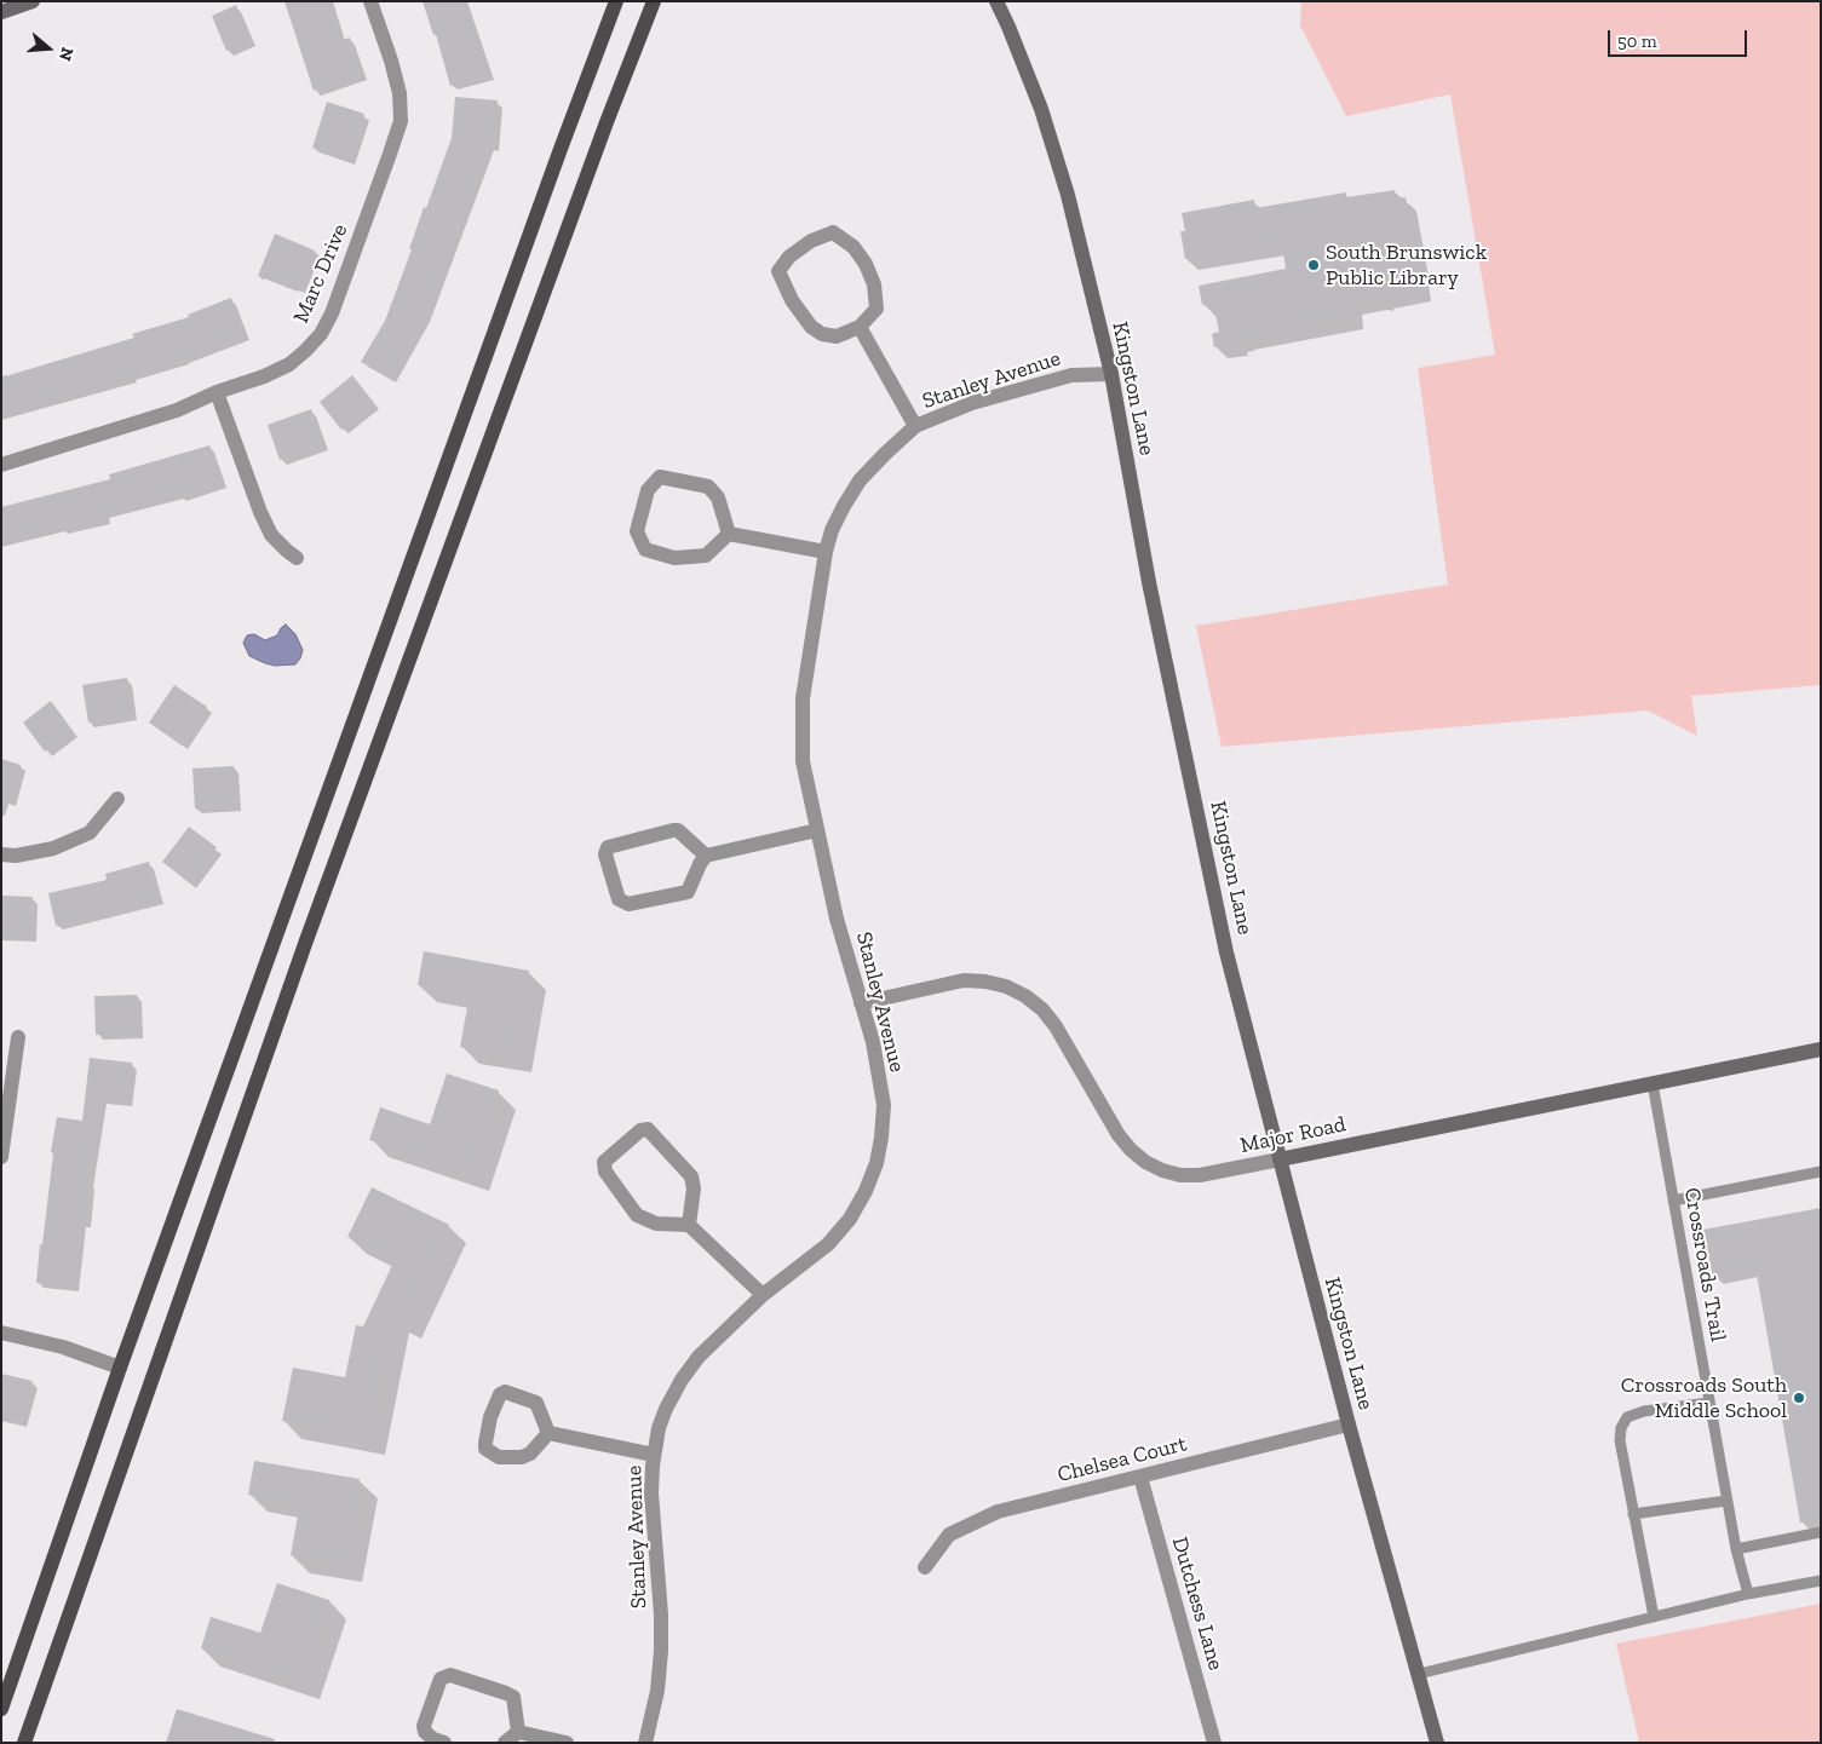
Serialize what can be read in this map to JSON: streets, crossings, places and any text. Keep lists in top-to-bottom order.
{
  "streets": {
    "street": [
      "Marc Drive",
      "Stanley Avenue",
      "Kingston Lane",
      "Major Road",
      "Chelsea Court",
      "Dutchess Lane"
    ],
    "lane": ["Crossroads Trail"]
  },
  "crossings": [
    ["Stanley Avenue", "Kingston Lane"],
    ["Stanley Avenue", "Major Road"],
    ["Kingston Lane", "Major Road"],
    ["Kingston Lane", "Chelsea Court"],
    ["Major Road", "Crossroads Trail"],
    ["Chelsea Court", "Dutchess Lane"]
  ],
  "places": ["South Brunswick Public Library", "Crossroads South Middle School"],
  "scale_bar": "50 m",
  "north": "right"
}
